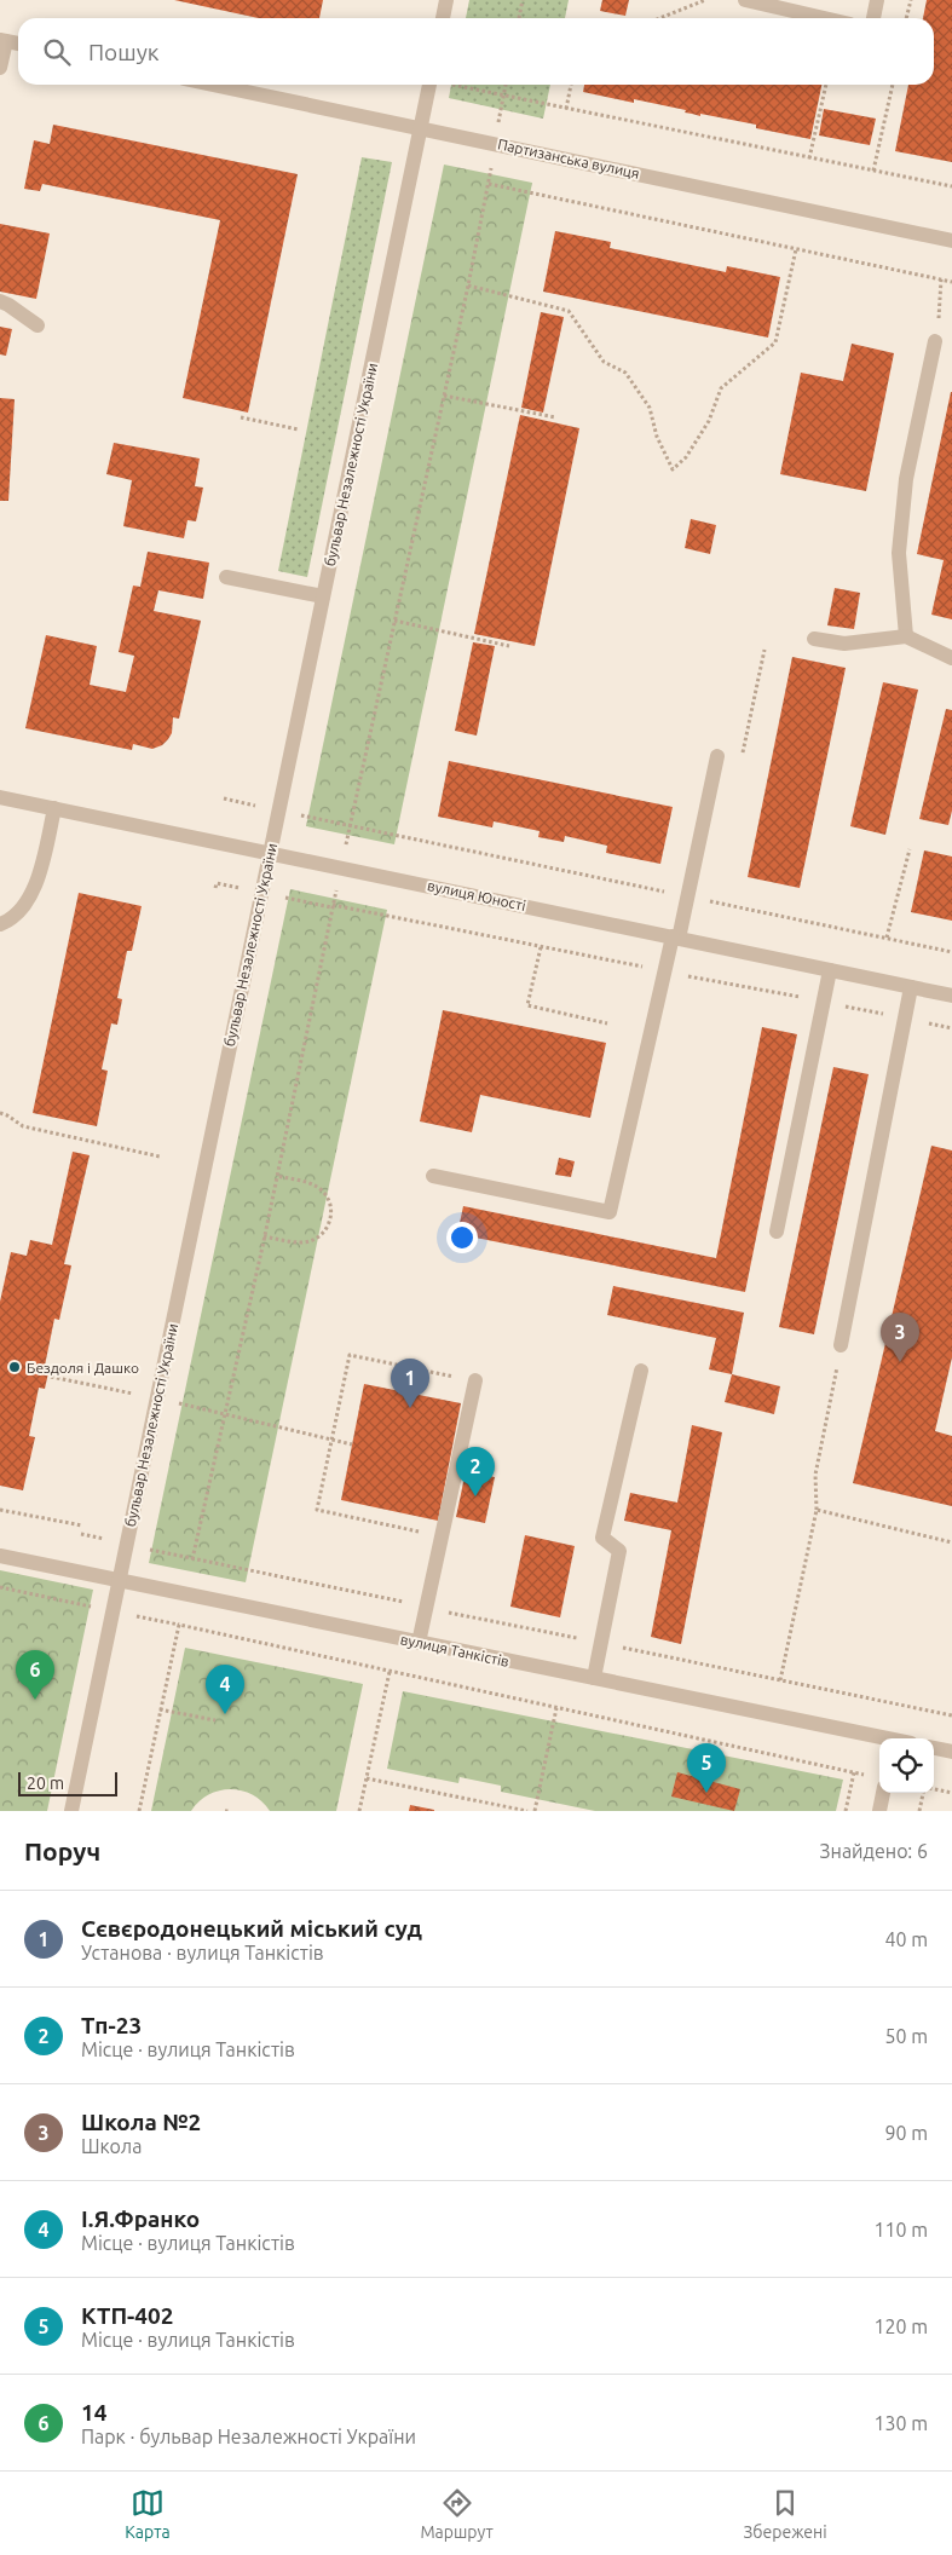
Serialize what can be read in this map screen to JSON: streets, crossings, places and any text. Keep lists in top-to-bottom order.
{
  "streets": {
    "street": [
      "Партизанська вулиця",
      "бульвар Незалежності України",
      "вулиця Юності",
      "вулиця Танкістів"
    ]
  },
  "crossings": [
    ["Партизанська вулиця", "бульвар Незалежності України"],
    ["бульвар Незалежності України", "вулиця Юності"],
    ["бульвар Незалежності України", "вулиця Танкістів"]
  ],
  "places": ["Бездоля і Дашко"],
  "scale_bar": "20 m",
  "page": {
    "search": "Пошук",
    "pins": [
      "3",
      "1",
      "2",
      "6",
      "4",
      "5"
    ],
    "scale": "20 m",
    "heading": ["Поруч", "Знайдено: 6"],
    "list": [
      {
        "mark": "1",
        "name": "Сєвєродонецький міський суд",
        "note": "Установа · вулиця Танкістів",
        "value": "40 m"
      },
      {
        "mark": "2",
        "name": "Тп-23",
        "note": "Місце · вулиця Танкістів",
        "value": "50 m"
      },
      {
        "mark": "3",
        "name": "Школа №2",
        "note": "Школа",
        "value": "90 m"
      },
      {
        "mark": "4",
        "name": "І.Я.Франко",
        "note": "Місце · вулиця Танкістів",
        "value": "110 m"
      },
      {
        "mark": "5",
        "name": "КТП-402",
        "note": "Місце · вулиця Танкістів",
        "value": "120 m"
      },
      {
        "mark": "6",
        "name": "14",
        "note": "Парк · бульвар Незалежності України",
        "value": "130 m"
      }
    ],
    "nav": ["Карта", "Маршрут", "Збережені"]
  }
}
